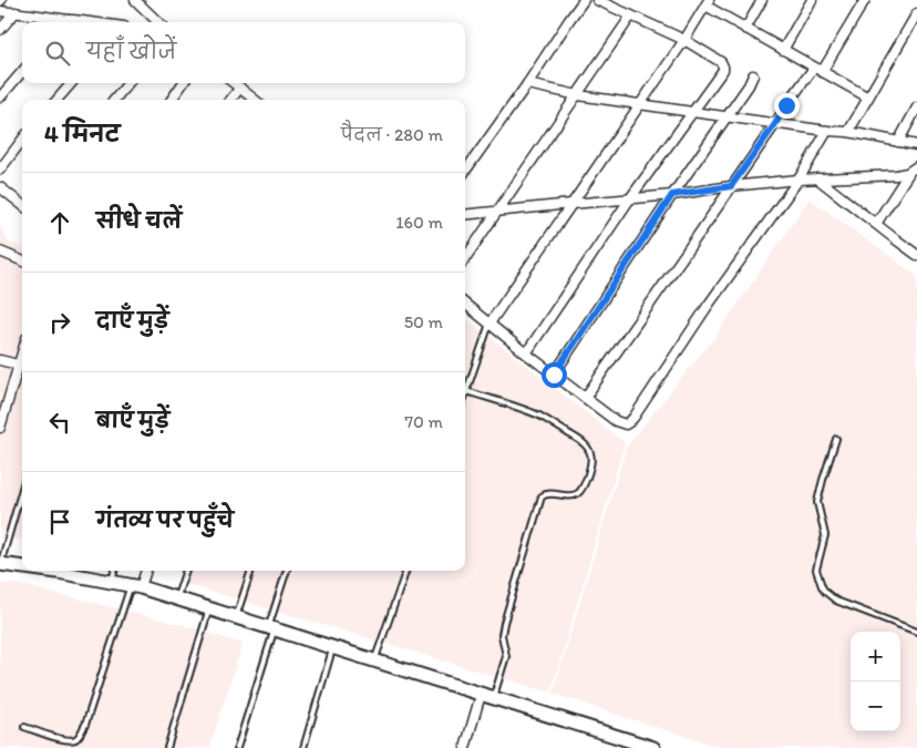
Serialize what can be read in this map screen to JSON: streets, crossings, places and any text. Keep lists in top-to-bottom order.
{
  "page": {
    "search": "यहाँ खोजें",
    "heading": ["4 मिनट", "पैदल · 280 m"],
    "list": [
      ["सीधे चलें", "160 m"],
      ["दाएँ मुड़ें", "50 m"],
      ["बाएँ मुड़ें", "70 m"],
      "गंतव्य पर पहुँचे"
    ],
    "map_buttons": ["+", "−"]
  }
}
